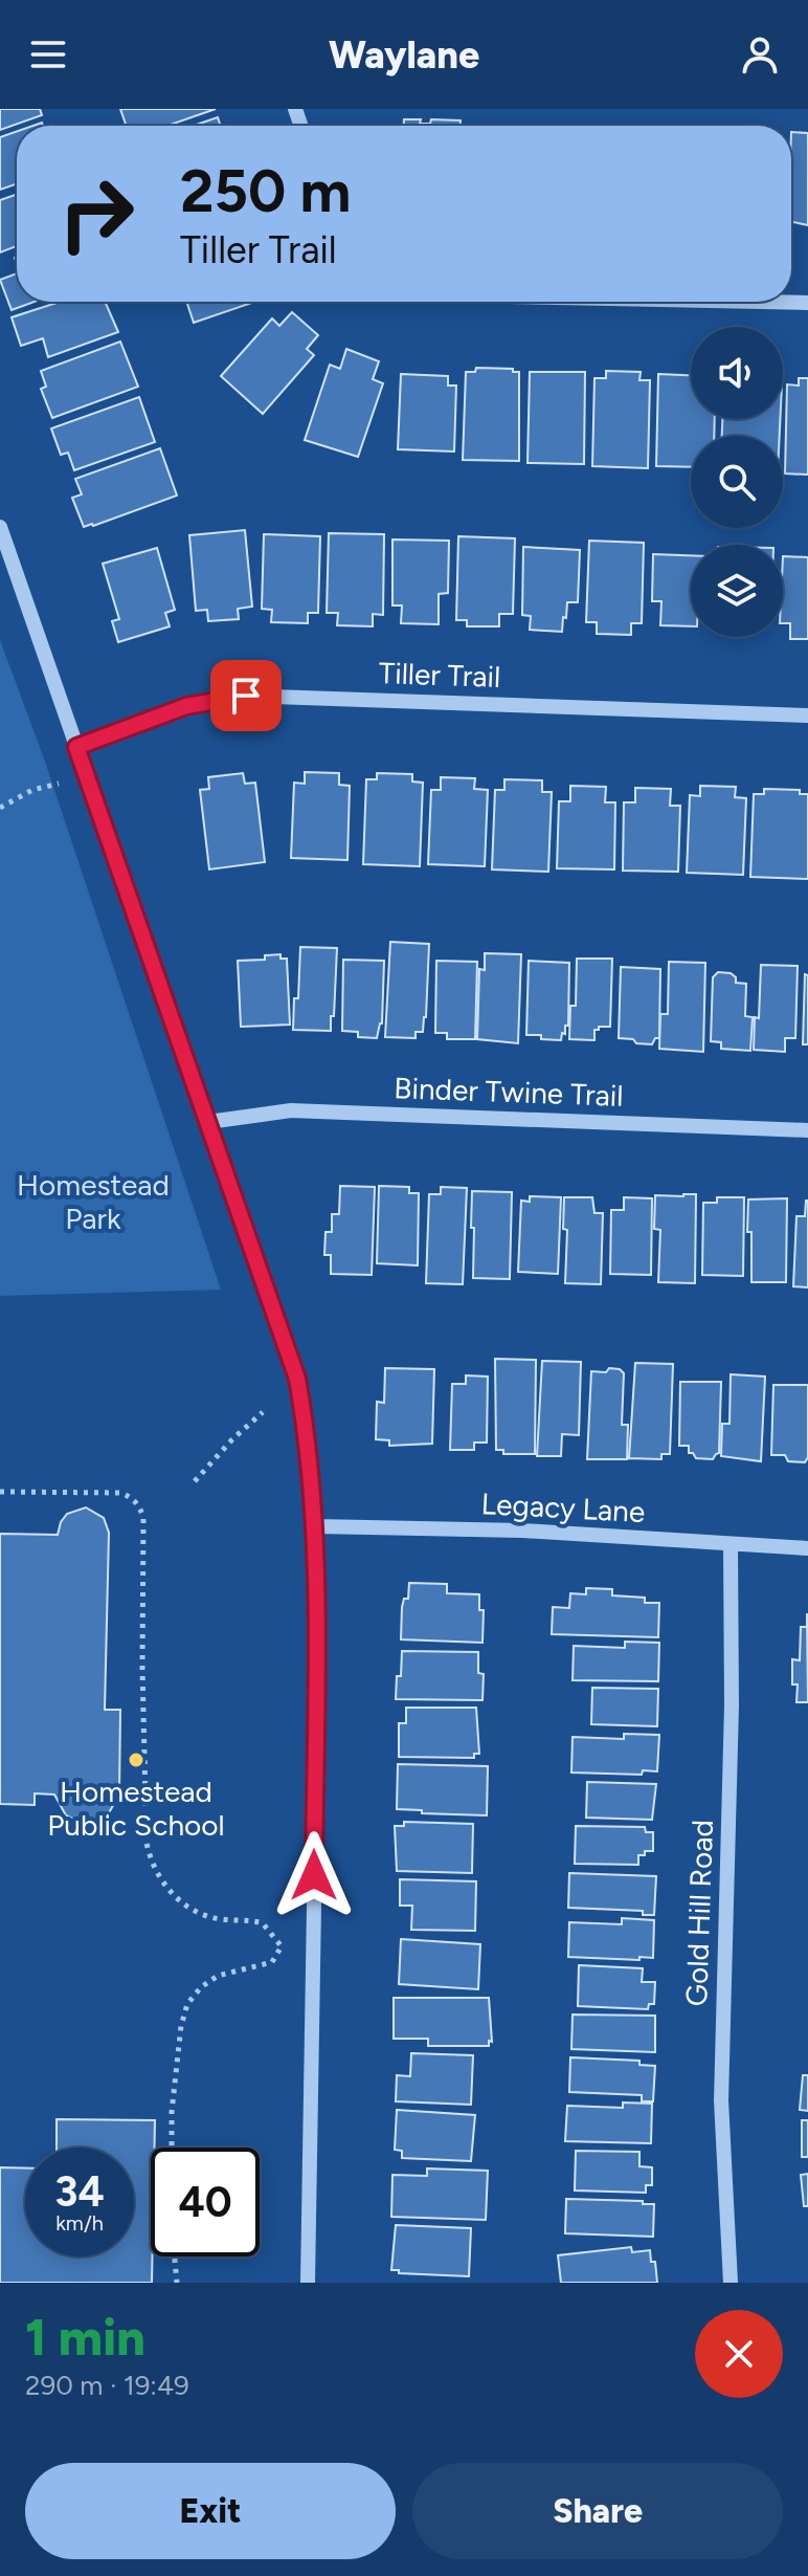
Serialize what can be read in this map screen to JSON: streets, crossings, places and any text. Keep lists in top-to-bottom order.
{
  "streets": {
    "street": [
      "Tiller Trail",
      "Binder Twine Trail",
      "Legacy Lane",
      "Gold Hill Road"
    ]
  },
  "crossings": [
    ["Legacy Lane", "Gold Hill Road"]
  ],
  "parks": ["Homestead Park"],
  "places": ["Homestead Public School"],
  "page": {
    "header": "Waylane",
    "turn": ["250 m", "Tiller Trail"],
    "speed": "34 km/h",
    "limit": "40",
    "heading": ["1 min", "290 m · 19:49"],
    "buttons": ["Exit", "Share"]
  }
}
